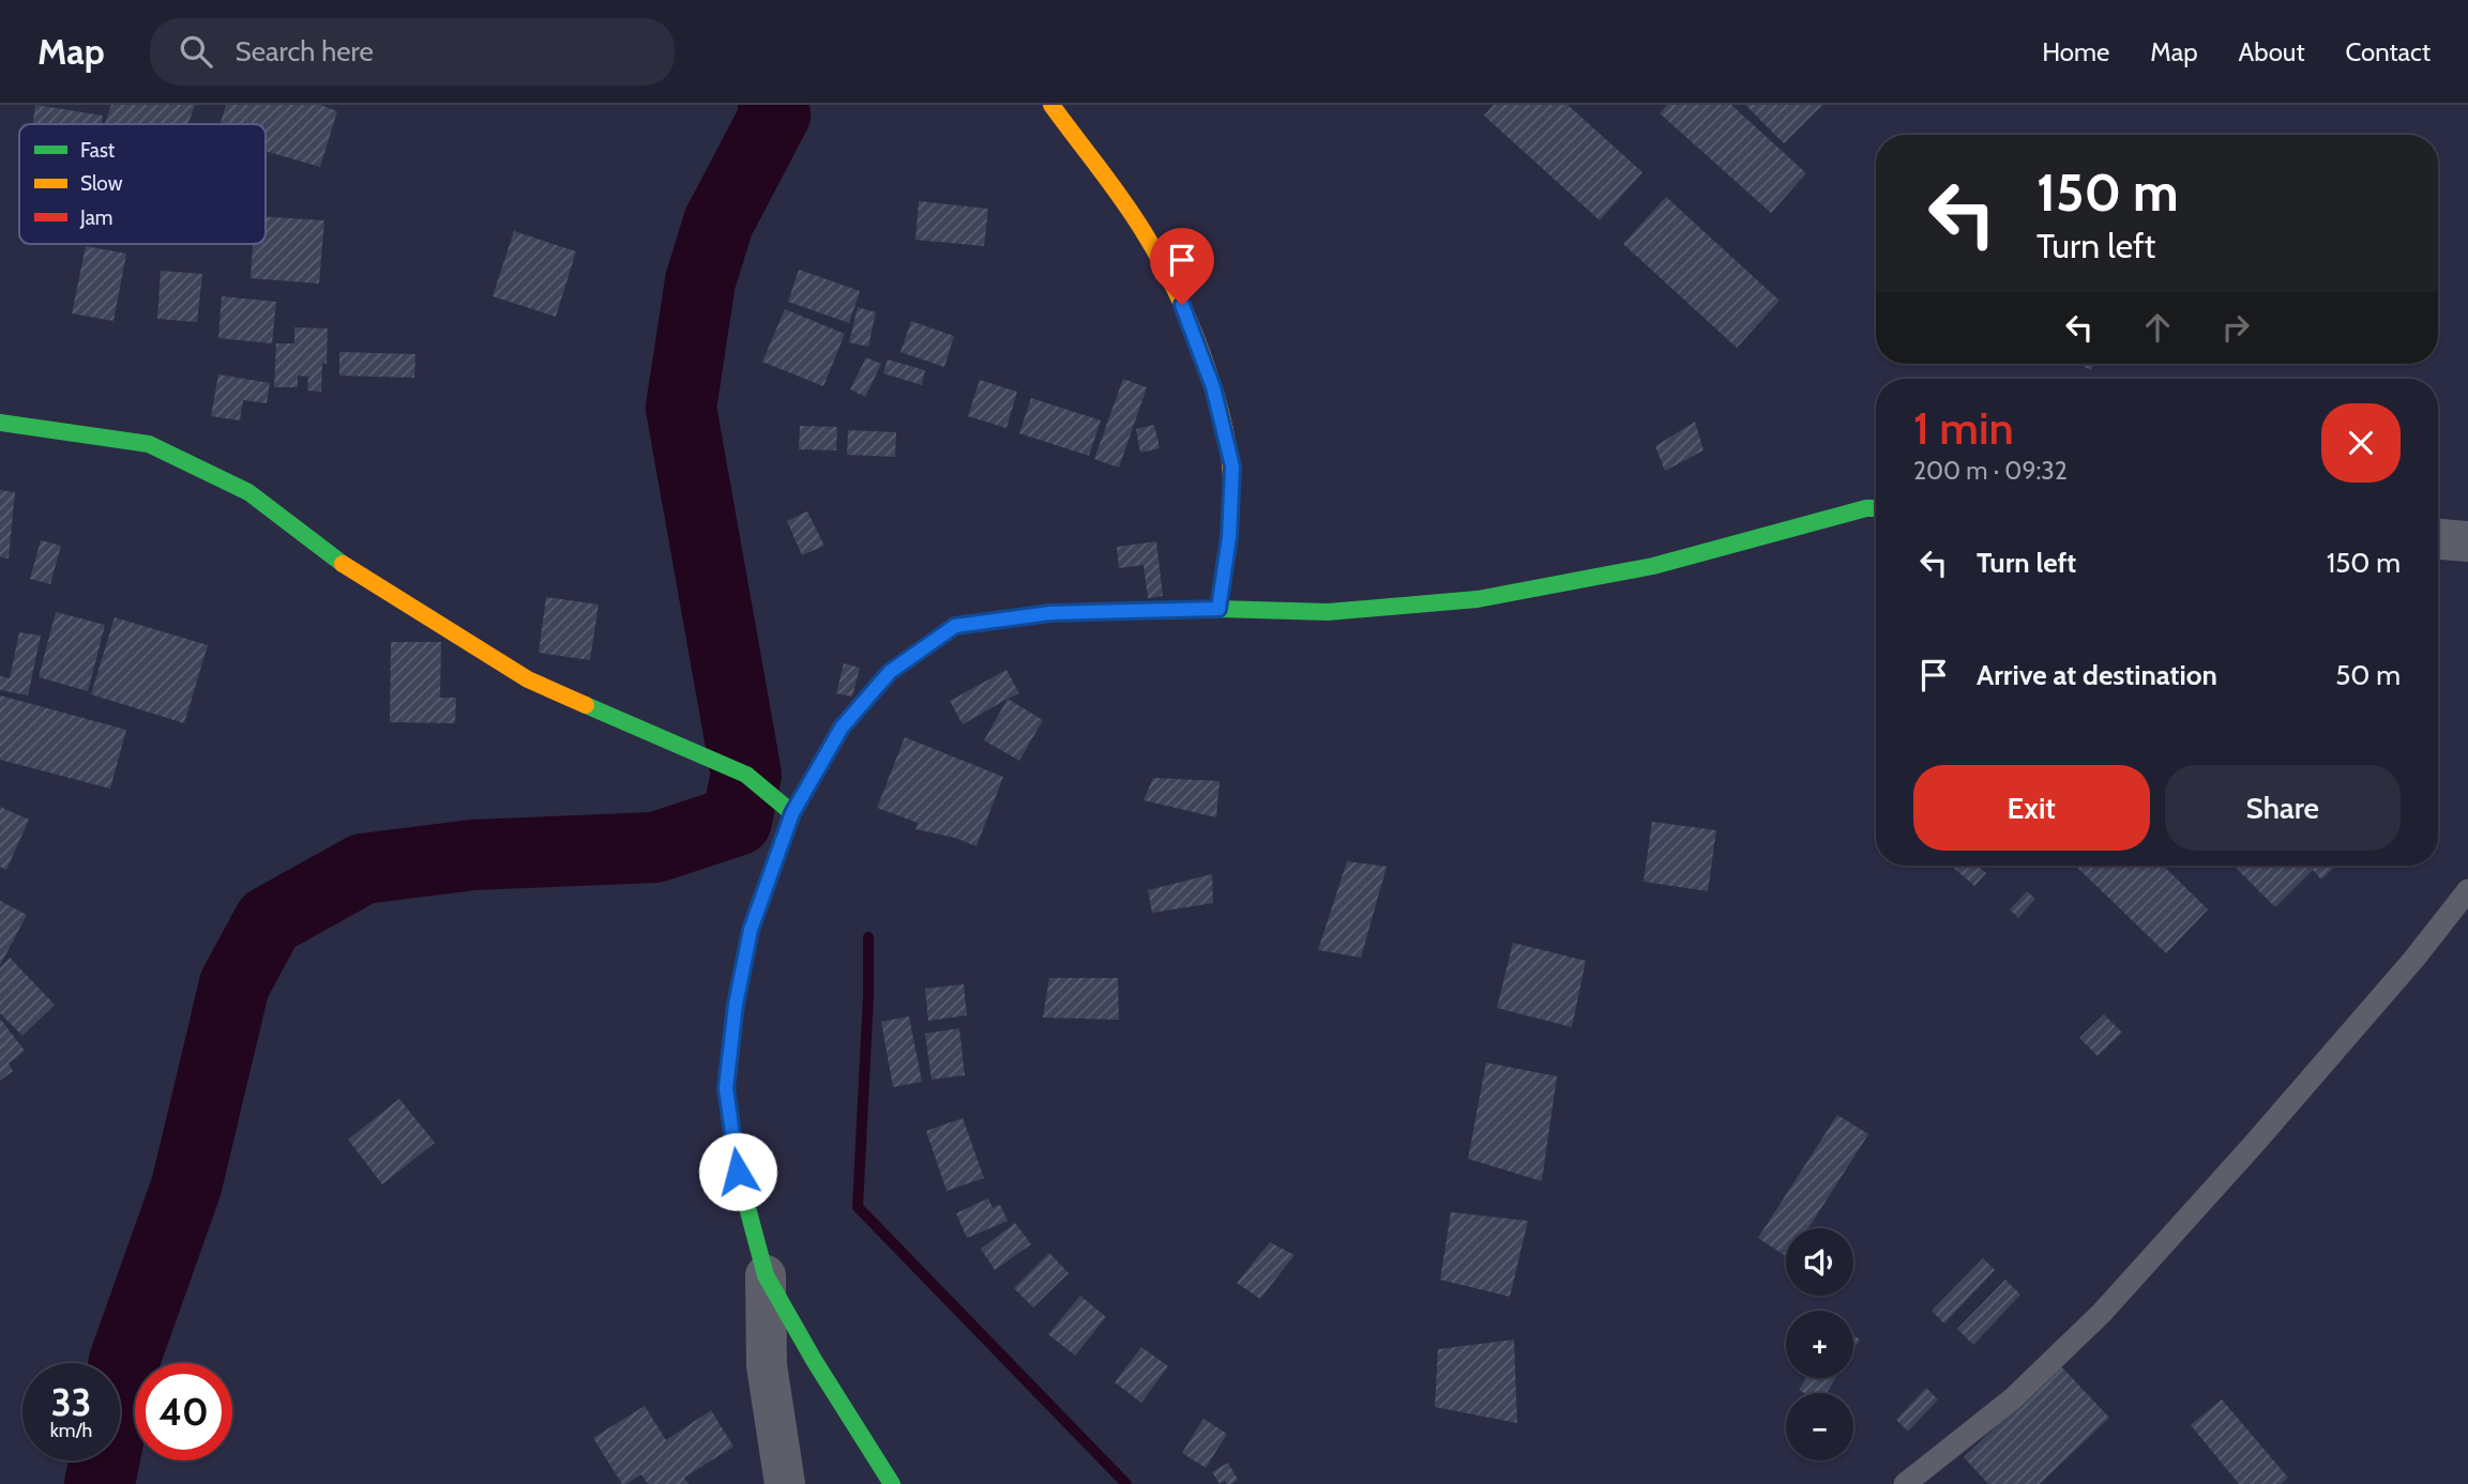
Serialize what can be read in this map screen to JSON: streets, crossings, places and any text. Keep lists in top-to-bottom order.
{
  "legend": ["Fast", "Slow", "Jam"],
  "page": {
    "header": "Map",
    "search": "Search here",
    "nav": [
      "Home",
      "Map",
      "About",
      "Contact"
    ],
    "turn": ["150 m", "Turn left"],
    "heading": ["1 min", "200 m · 09:32"],
    "list": [
      {
        "name": "Turn left",
        "value": "150 m"
      },
      {
        "name": "Arrive at destination",
        "value": "50 m"
      }
    ],
    "buttons": ["Exit", "Share"],
    "map_buttons": ["+", "−"],
    "speed": "33 km/h",
    "limit": "40"
  }
}
